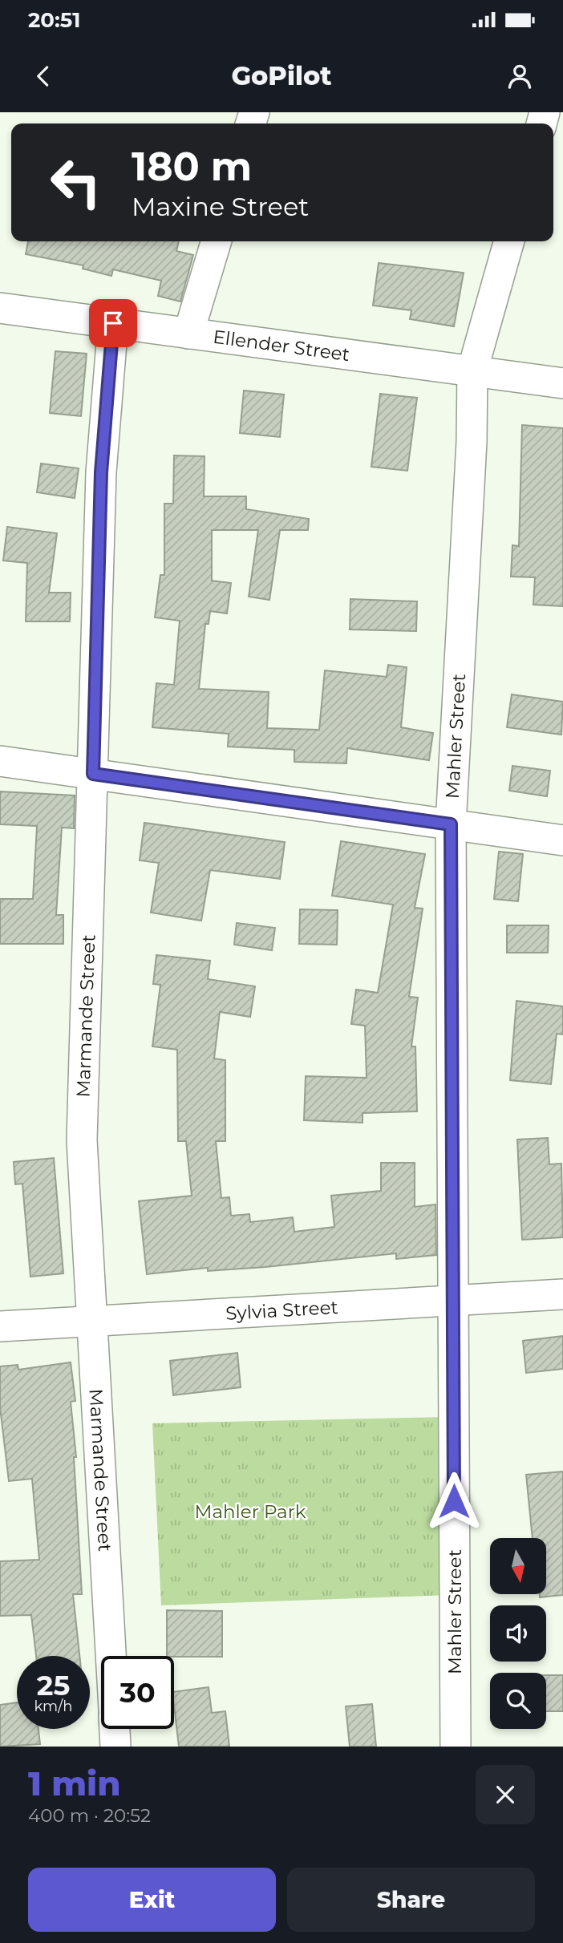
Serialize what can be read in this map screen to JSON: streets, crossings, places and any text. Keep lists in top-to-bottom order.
{
  "streets": {
    "street": [
      "Ellender Street",
      "Mahler Street",
      "Marmande Street",
      "Sylvia Street"
    ]
  },
  "crossings": [
    ["Ellender Street", "Mahler Street"],
    ["Ellender Street", "Marmande Street"],
    ["Mahler Street", "Sylvia Street"],
    ["Marmande Street", "Sylvia Street"]
  ],
  "parks": ["Mahler Park"],
  "north": "bottom",
  "page": {
    "status": "20:51",
    "header": "GoPilot",
    "turn": ["180 m", "Maxine Street"],
    "speed": "25 km/h",
    "limit": "30",
    "heading": ["1 min", "400 m · 20:52"],
    "buttons": ["Exit", "Share"]
  }
}
